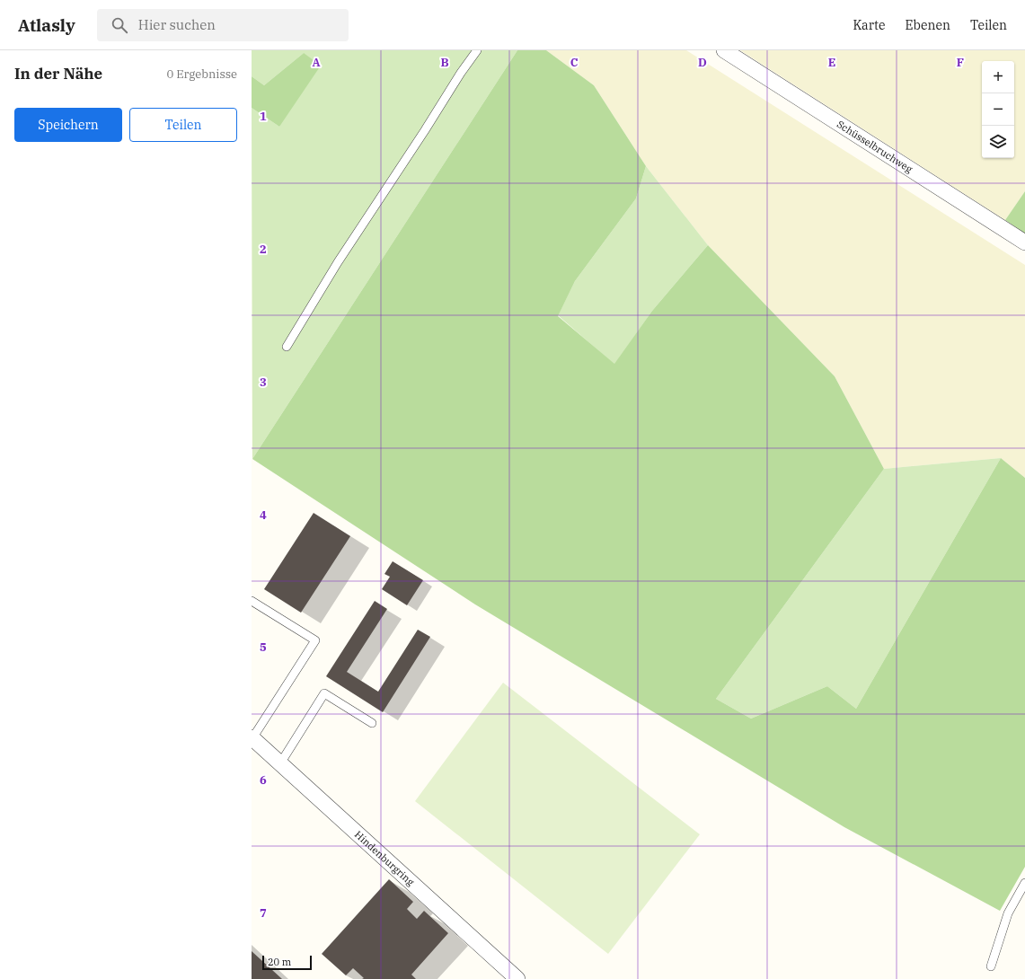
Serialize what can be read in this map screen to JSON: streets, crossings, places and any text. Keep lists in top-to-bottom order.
{
  "streets": {
    "street": ["Schüsselbruchweg", "Hindenburgring"]
  },
  "scale_bar": "20 m",
  "page": {
    "header": "Atlasly",
    "search": "Hier suchen",
    "nav": ["Karte", "Ebenen", "Teilen"],
    "heading": ["In der Nähe", "0 Ergebnisse"],
    "map_buttons": ["+", "−"],
    "buttons": ["Speichern", "Teilen"],
    "scale": "20 m"
  },
  "grid": {
    "columns": [
      "A",
      "B",
      "C",
      "D",
      "E",
      "F"
    ],
    "rows": [
      "1",
      "2",
      "3",
      "4",
      "5",
      "6",
      "7"
    ]
  }
}
